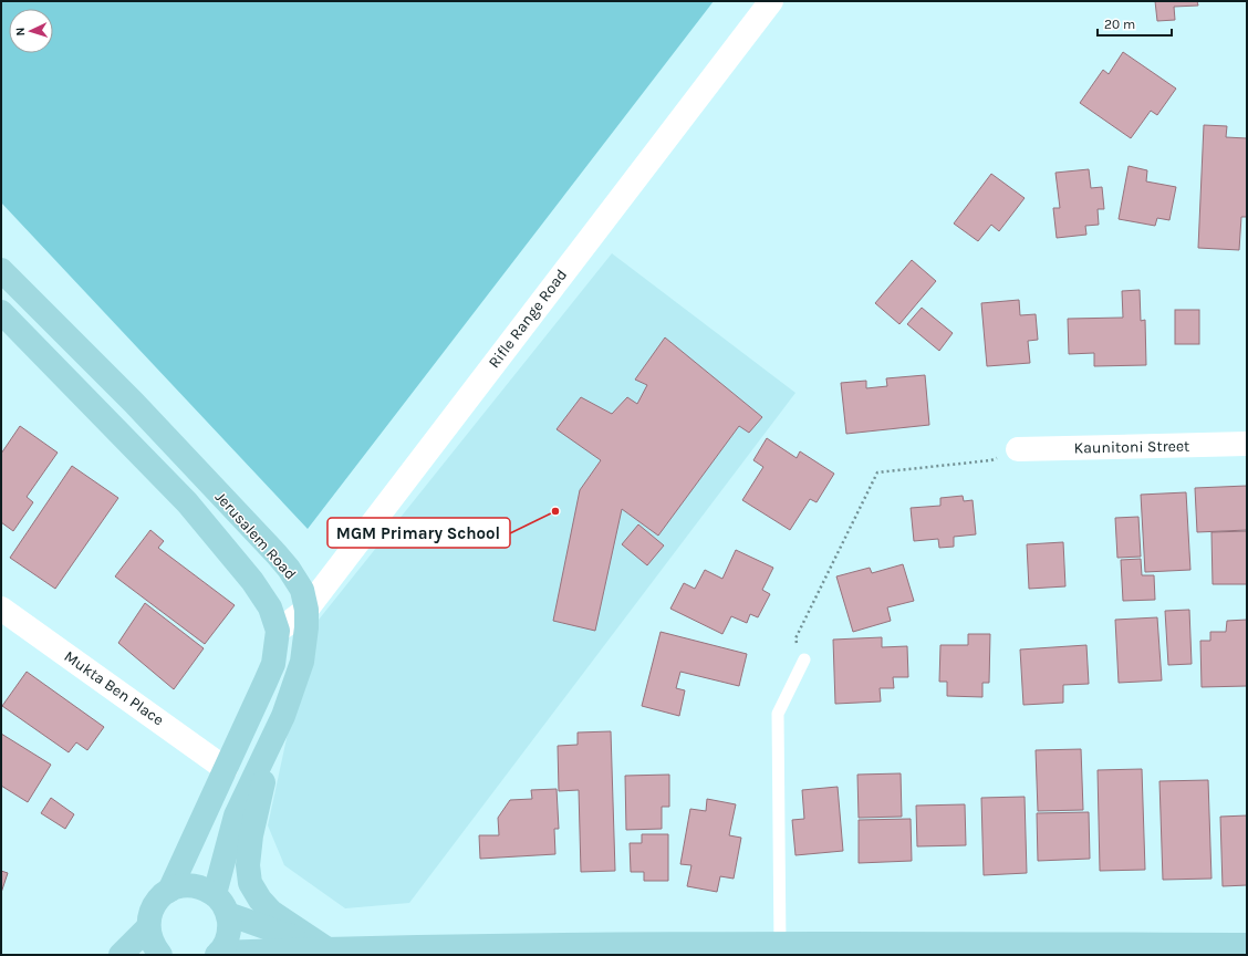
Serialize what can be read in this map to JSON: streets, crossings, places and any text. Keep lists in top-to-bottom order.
{
  "streets": {
    "main road": ["Jerusalem Road"],
    "street": ["Rifle Range Road", "Kaunitoni Street", "Mukta Ben Place"]
  },
  "crossings": [
    ["Rifle Range Road", "Jerusalem Road"],
    ["Jerusalem Road", "Mukta Ben Place"]
  ],
  "places": ["MGM Primary School"],
  "scale_bar": "20 m",
  "north": "left"
}
